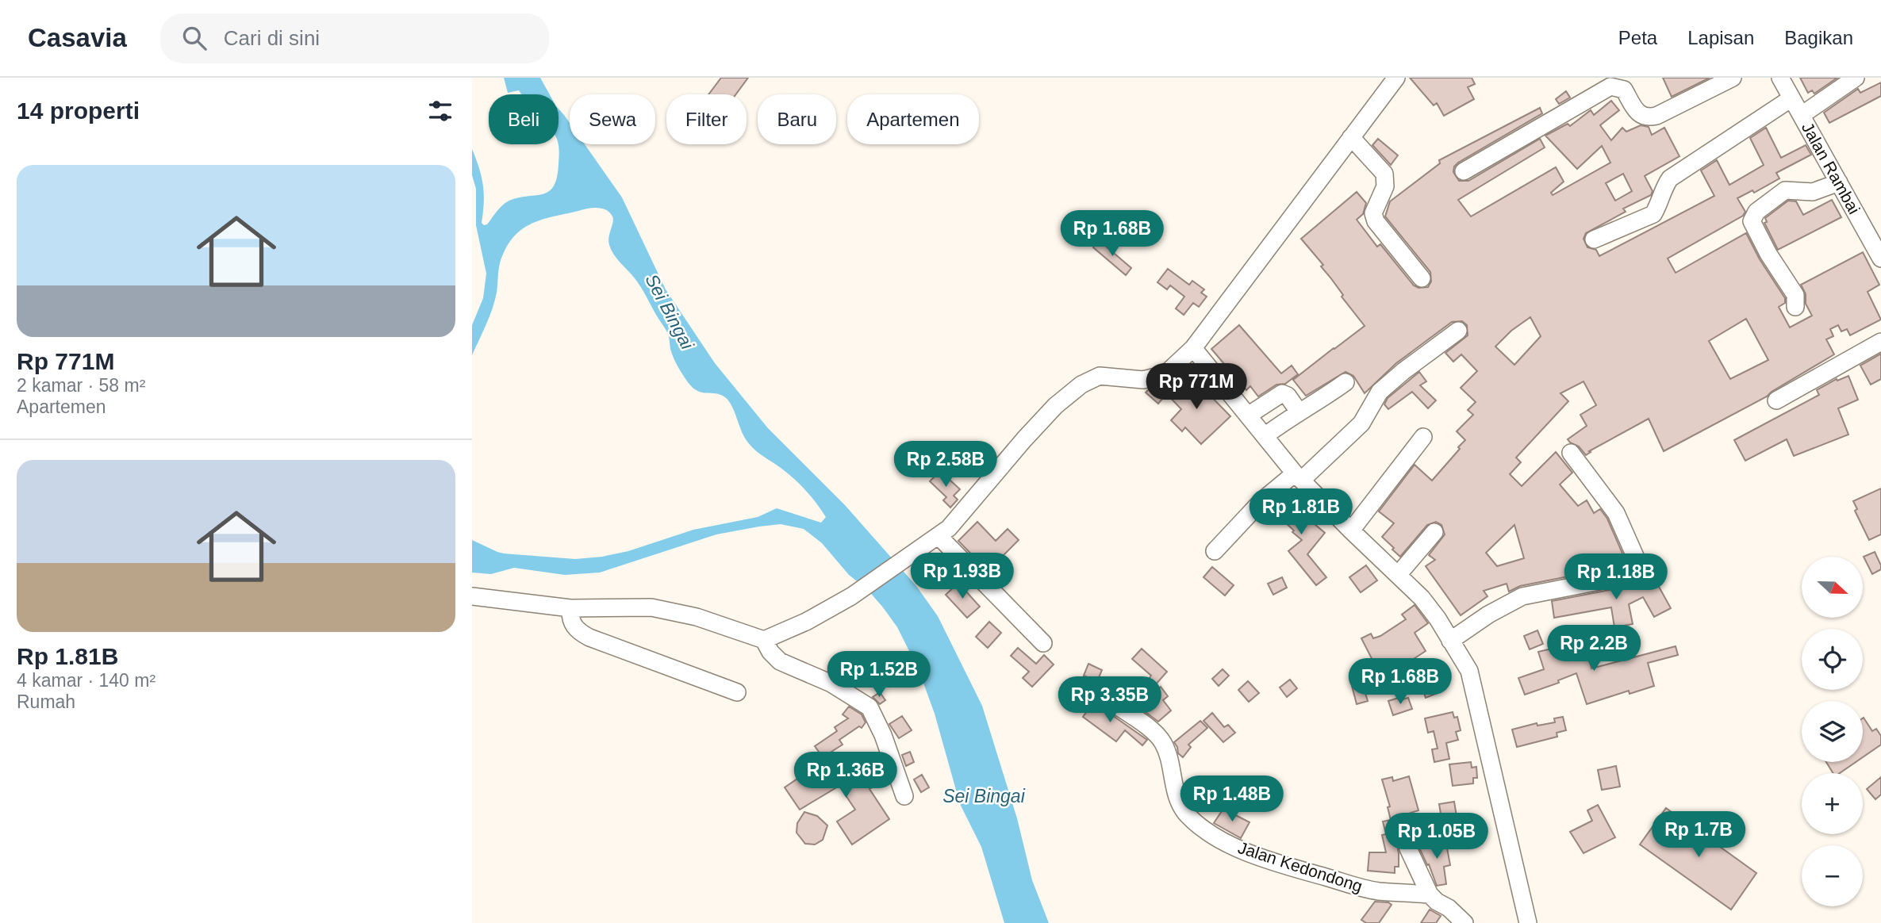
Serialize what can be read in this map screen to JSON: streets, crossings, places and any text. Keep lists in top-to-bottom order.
{
  "streets": {
    "street": ["Jalan Rambai", "Jalan Kedondong"]
  },
  "water": ["Sei Bingai"],
  "north": "right",
  "page": {
    "header": "Casavia",
    "search": "Cari di sini",
    "nav": ["Peta", "Lapisan", "Bagikan"],
    "heading": "14 properti",
    "chip": [
      "Beli",
      "Sewa",
      "Filter",
      "Baru",
      "Apartemen"
    ],
    "list": [
      {
        "name": "Rp 771M",
        "note": "2 kamar · 58 m² · Apartemen"
      },
      {
        "name": "Rp 1.81B",
        "note": "4 kamar · 140 m² · Rumah"
      }
    ],
    "price": [
      "Rp 1.68B",
      "Rp 771M",
      "Rp 2.58B",
      "Rp 1.81B",
      "Rp 1.93B",
      "Rp 1.18B",
      "Rp 2.2B",
      "Rp 1.52B",
      "Rp 1.68B",
      "Rp 3.35B",
      "Rp 1.36B",
      "Rp 1.48B",
      "Rp 1.7B",
      "Rp 1.05B"
    ],
    "map_buttons": ["+", "−"]
  }
}
